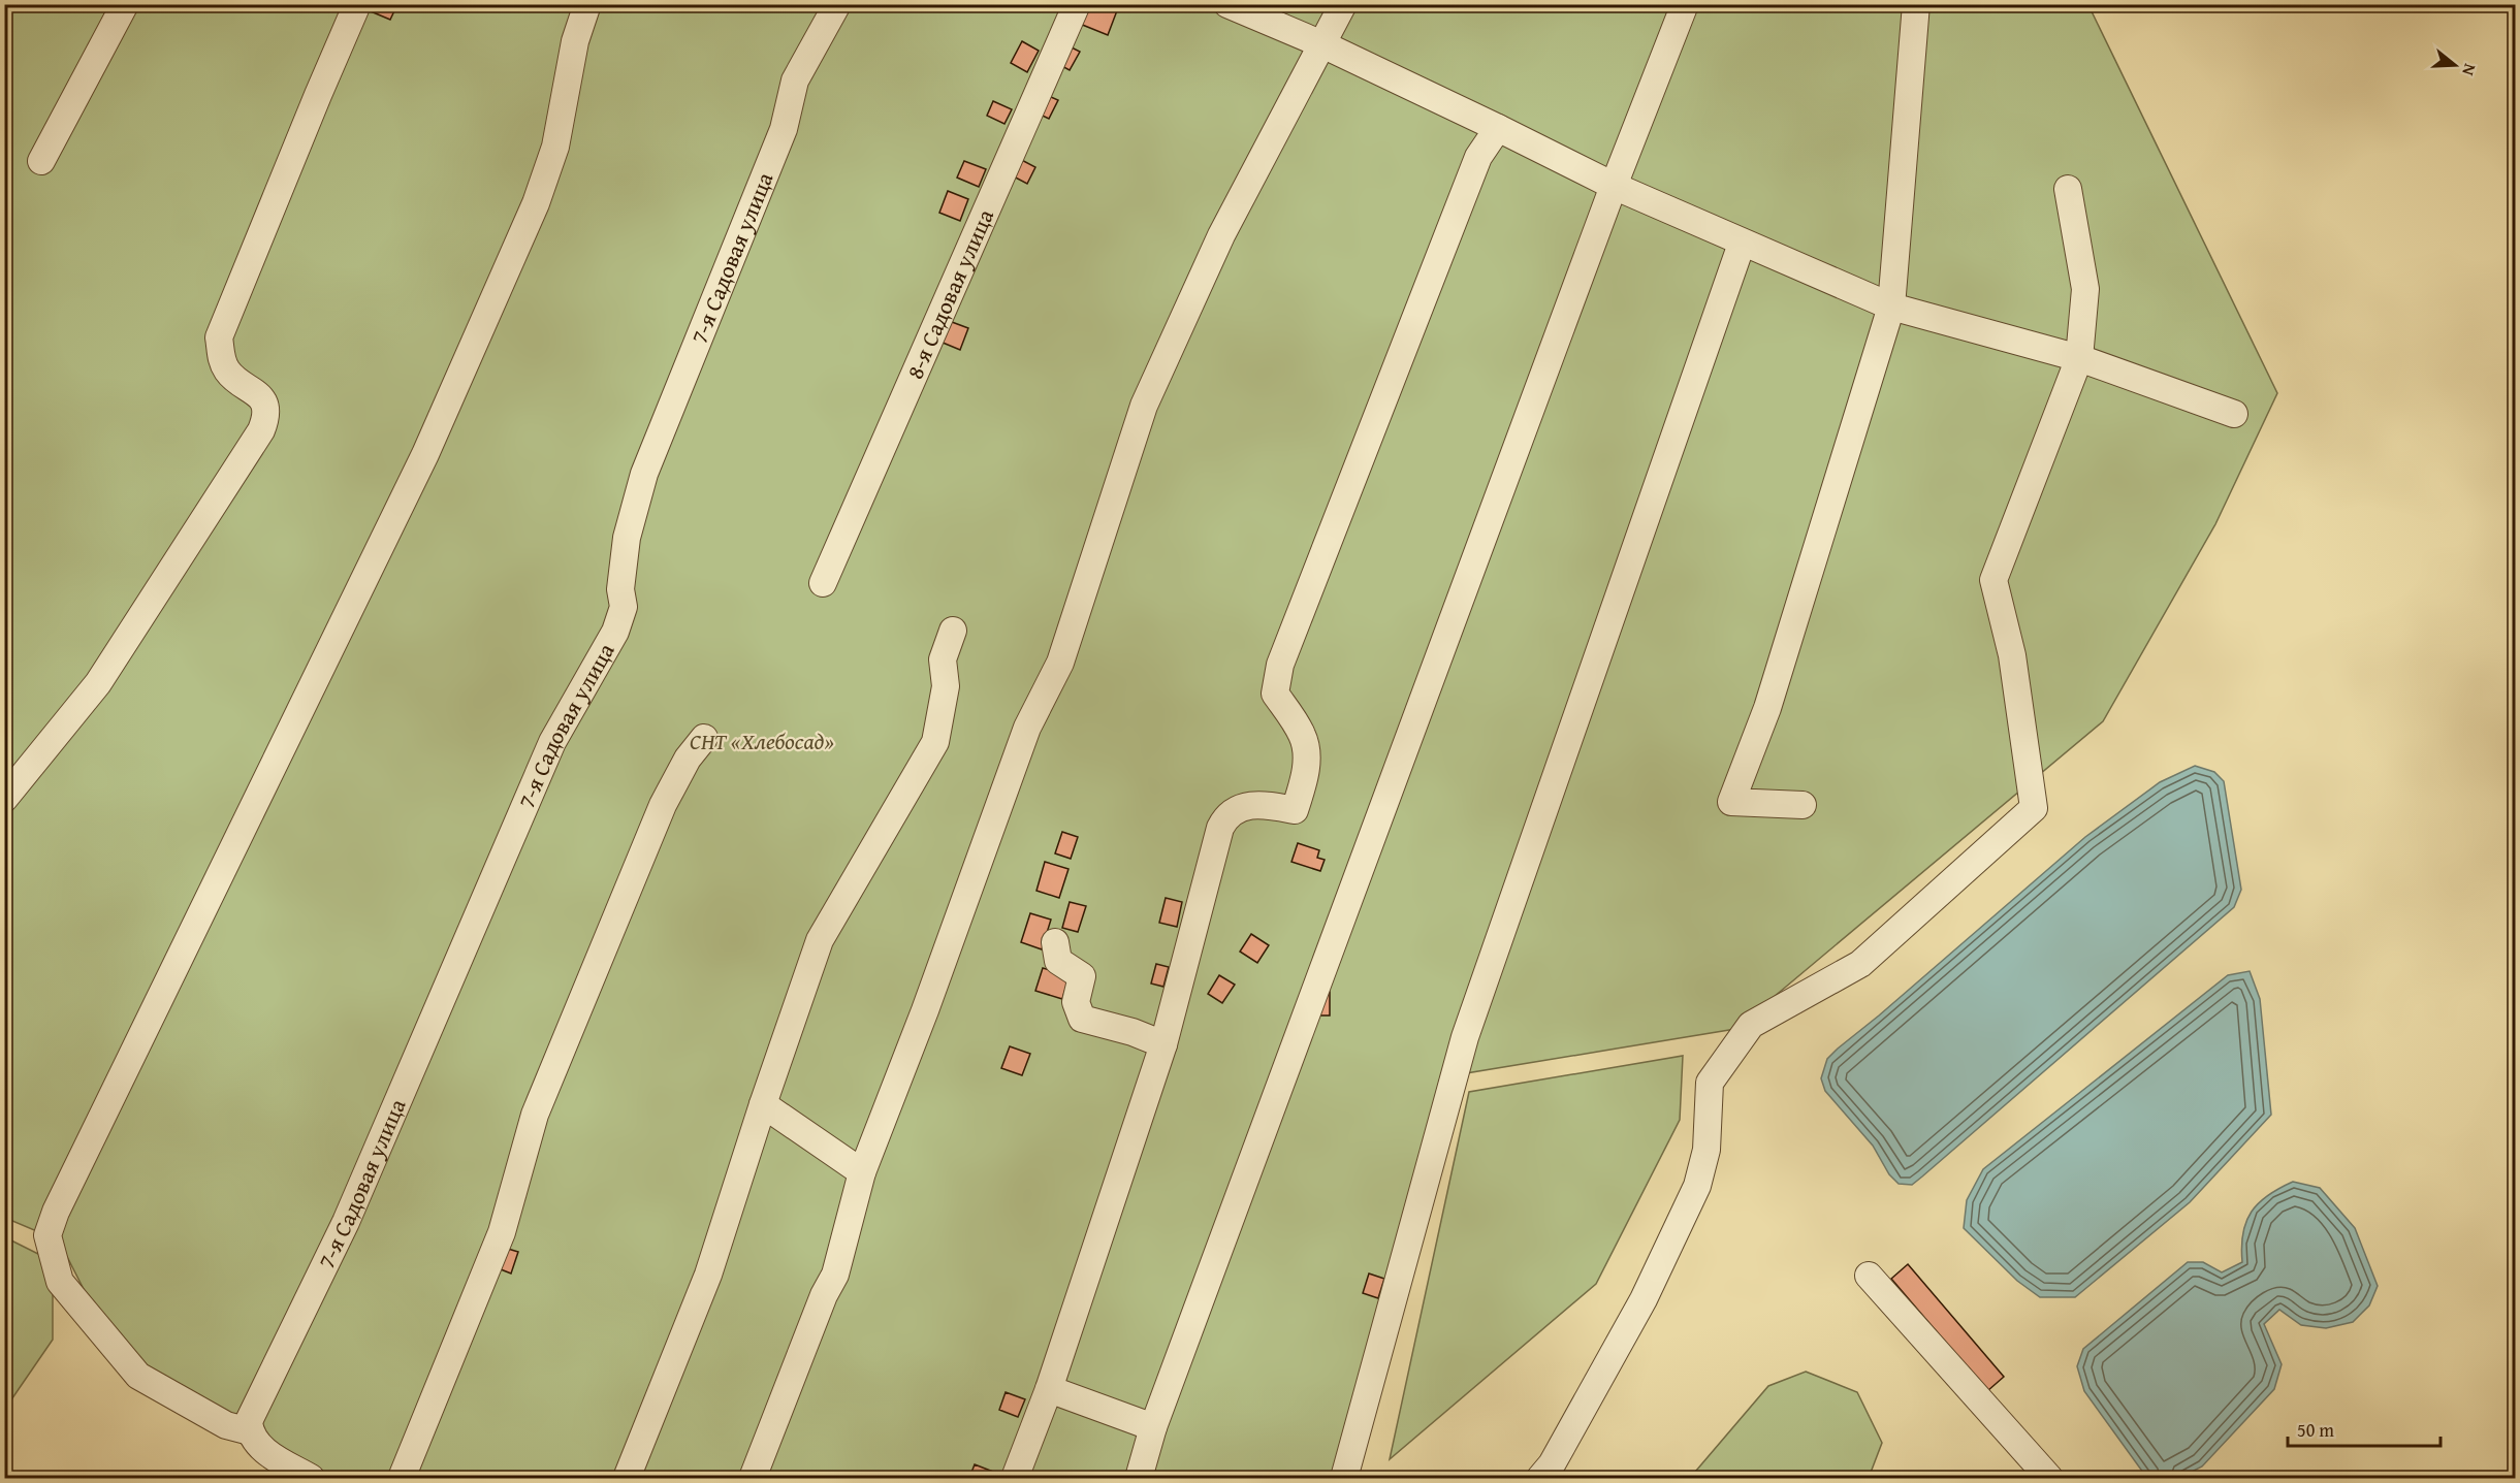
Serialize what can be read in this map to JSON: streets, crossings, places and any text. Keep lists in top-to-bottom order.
{
  "streets": {
    "lane": ["7-я Садовая улица", "8-я Садовая улица"]
  },
  "parks": ["СНТ «Хлебосад»"],
  "scale_bar": "50 m",
  "north": "right"
}
